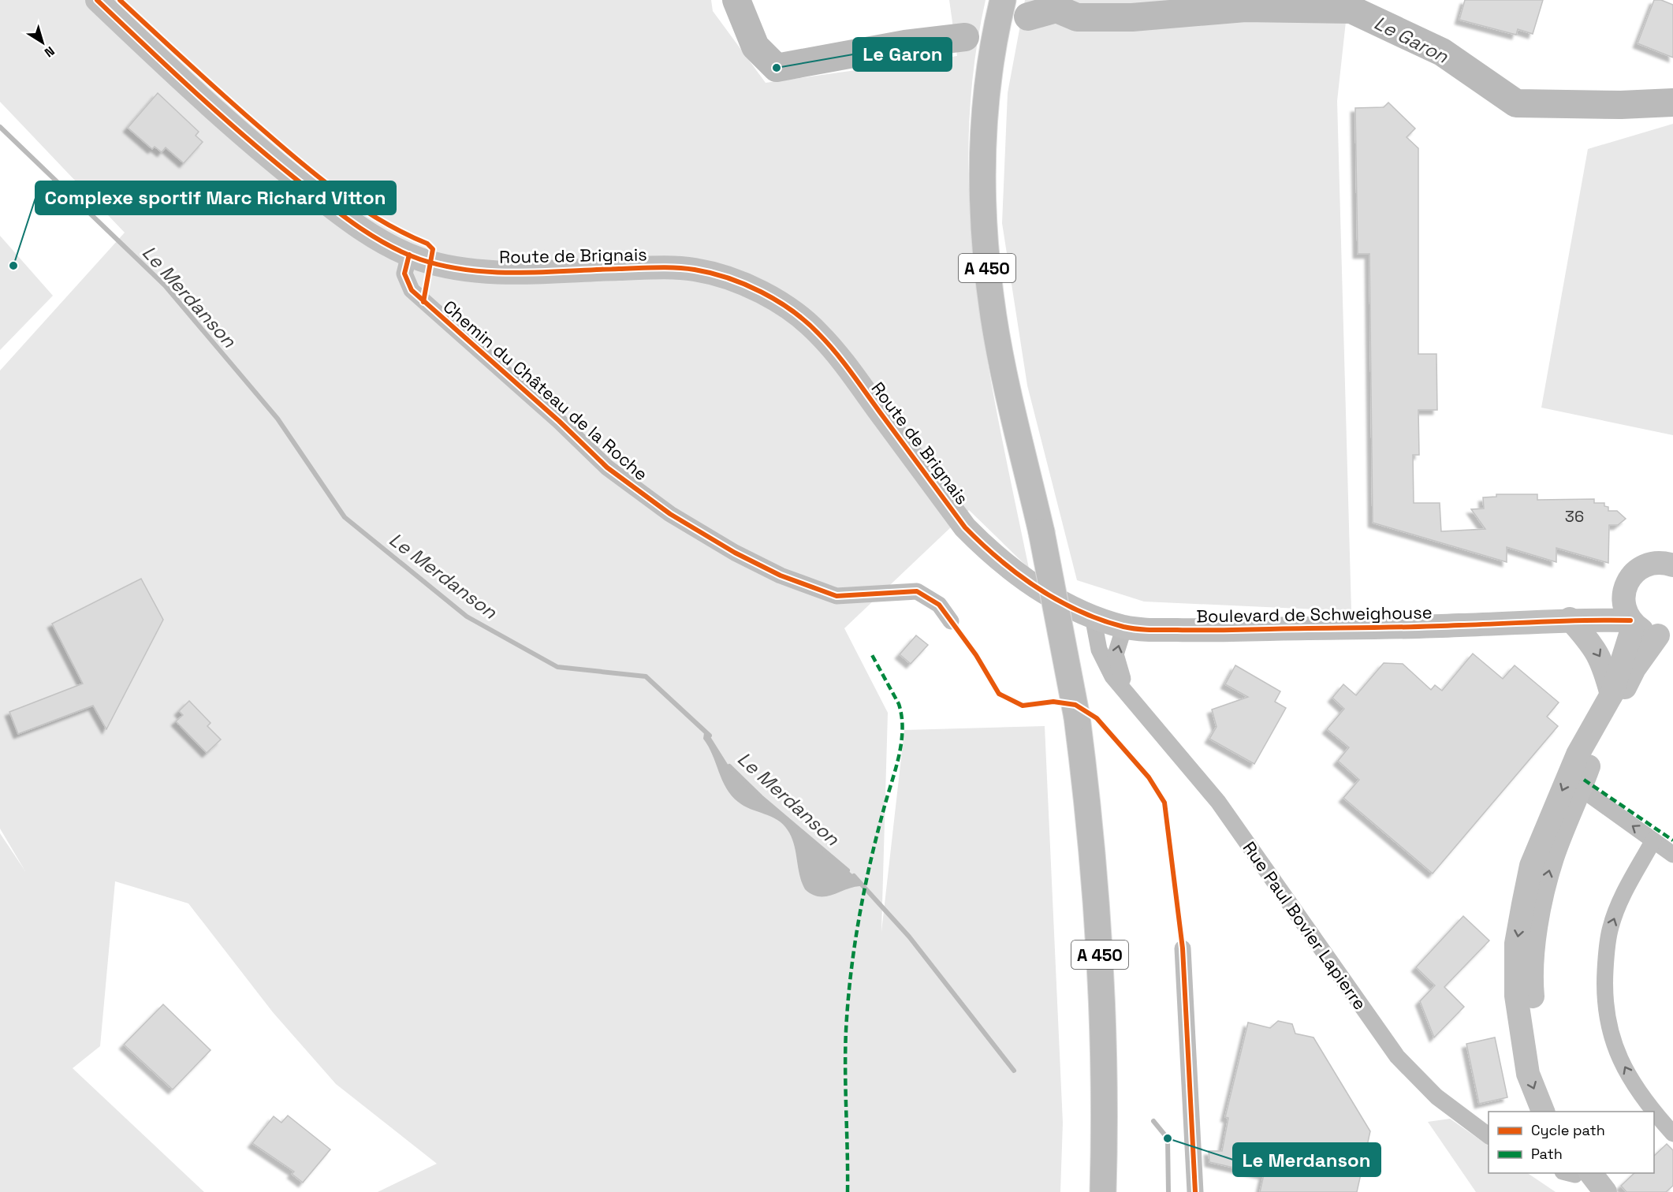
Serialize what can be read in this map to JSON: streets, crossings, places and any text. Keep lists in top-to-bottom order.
{
  "streets": {
    "highway": ["A 450"],
    "street": [
      "Route de Brignais",
      "Chemin du Château de la Roche",
      "Boulevard de Schweighouse",
      "Rue Paul Bovier Lapierre"
    ]
  },
  "crossings": [
    ["Route de Brignais", "Chemin du Château de la Roche"],
    ["Route de Brignais", "Boulevard de Schweighouse"],
    ["Boulevard de Schweighouse", "Rue Paul Bovier Lapierre"]
  ],
  "water": ["Le Garon", "Le Merdanson"],
  "places": ["Le Garon", "Complexe sportif Marc Richard Vitton", "Le Merdanson"],
  "house_numbers": ["36"],
  "legend": ["Cycle path", "Path"],
  "north": "bottom right"
}
